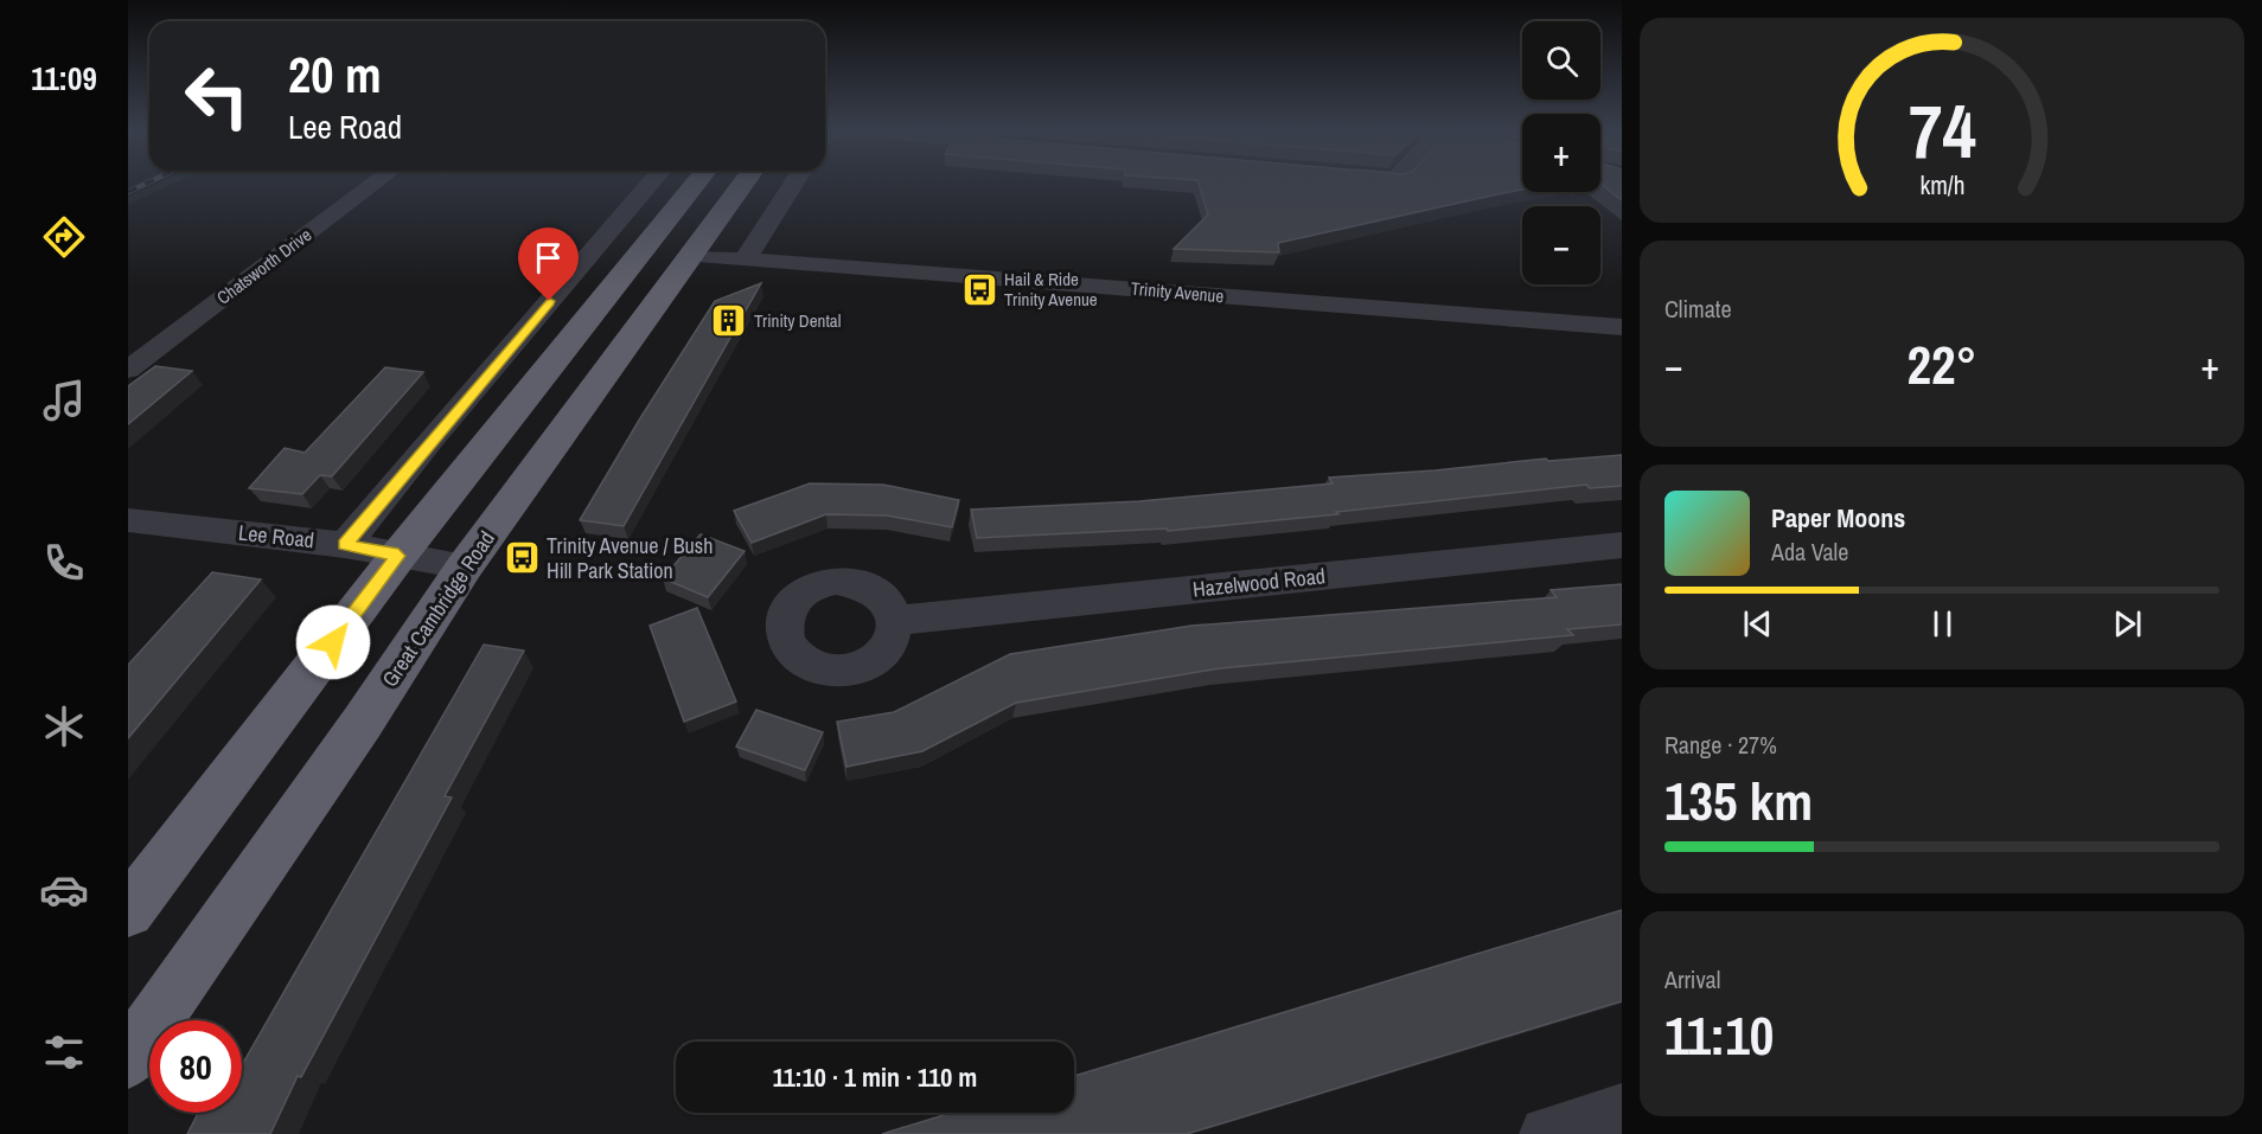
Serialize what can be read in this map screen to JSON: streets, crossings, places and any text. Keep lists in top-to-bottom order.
{
  "streets": {
    "highway": ["Great Cambridge Road"],
    "street": [
      "Chatsworth Drive",
      "Trinity Avenue",
      "Lee Road",
      "Hazelwood Road"
    ]
  },
  "crossings": [
    ["Trinity Avenue", "Great Cambridge Road"],
    ["Lee Road", "Great Cambridge Road"]
  ],
  "places": {
    "bus stop": ["Hail & Ride Trinity Avenue", "Trinity Avenue / Bush Hill Park Station"],
    "building": ["Trinity Dental"]
  },
  "page": {
    "tabs": "11:09",
    "map_buttons": ["+", "−"],
    "turn": ["20 m", "Lee Road"],
    "tile": [
      "Climate",
      ["Range · 27%", "135 km"],
      ["Arrival", "11:10"]
    ],
    "heat": ["−", "22°", "+"],
    "song": ["Paper Moons", "Ada Vale"],
    "limit": "80",
    "trip": "11:10 · 1 min · 110 m",
    "gauge": ["74", "km/h"]
  }
}
